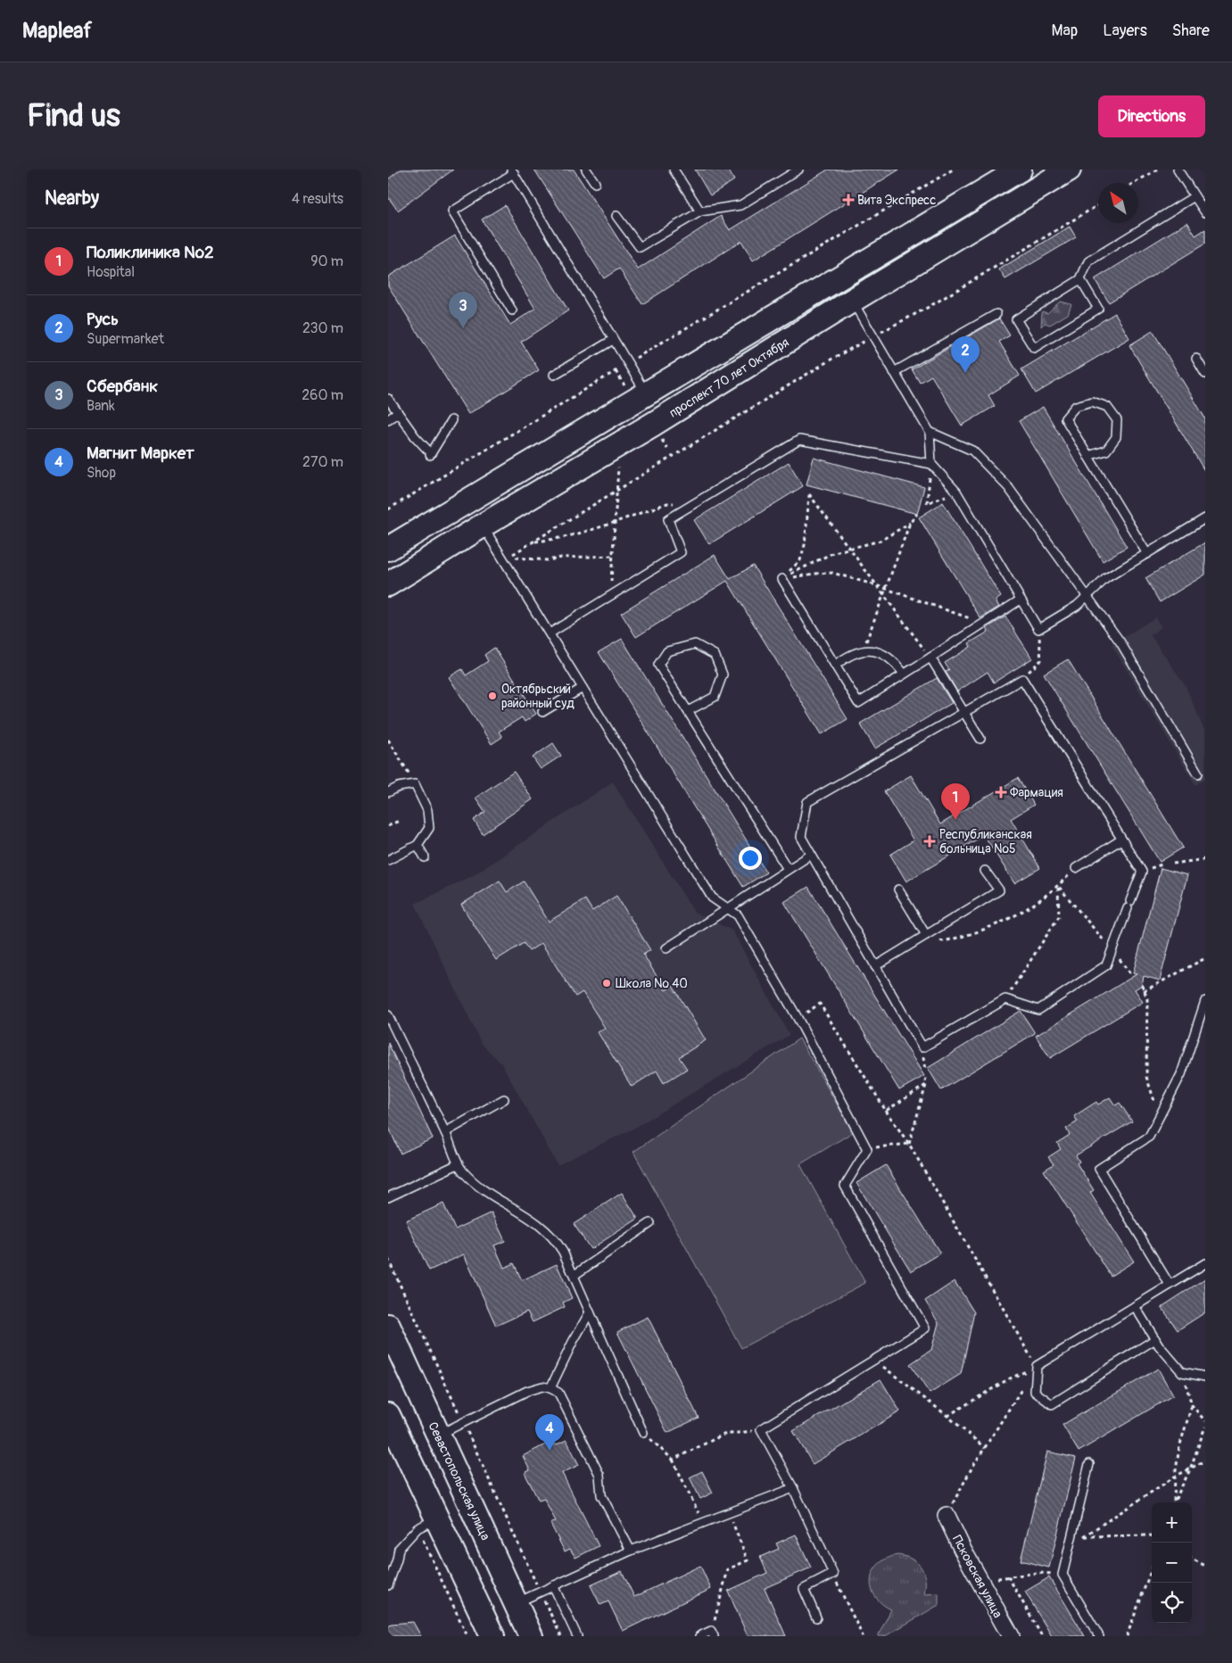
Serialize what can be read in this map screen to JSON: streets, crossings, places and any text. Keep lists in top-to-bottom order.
{
  "streets": {
    "main road": ["проспект 70 лет Октября", "Севастопольская улица"],
    "street": ["Псковская улица"]
  },
  "places": {
    "health": ["Вита Экспресс", "Фармация", "Республиканская больница №5"],
    "other": ["Октябрьский районный суд", "Школа № 40"]
  },
  "north": "top left",
  "page": {
    "header": "Mapleaf",
    "nav": ["Map", "Layers", "Share"],
    "buttons": "Directions",
    "title": "Find us",
    "heading": ["Nearby", "4 results"],
    "list": [
      {
        "mark": "1",
        "name": "Поликлиника №2",
        "note": "Hospital",
        "value": "90 m"
      },
      {
        "mark": "2",
        "name": "Русь",
        "note": "Supermarket",
        "value": "230 m"
      },
      {
        "mark": "3",
        "name": "Сбербанк",
        "note": "Bank",
        "value": "260 m"
      },
      {
        "mark": "4",
        "name": "Магнит Маркет",
        "note": "Shop",
        "value": "270 m"
      }
    ],
    "pins": [
      "3",
      "2",
      "1",
      "4"
    ],
    "map_buttons": ["+", "−"]
  }
}
